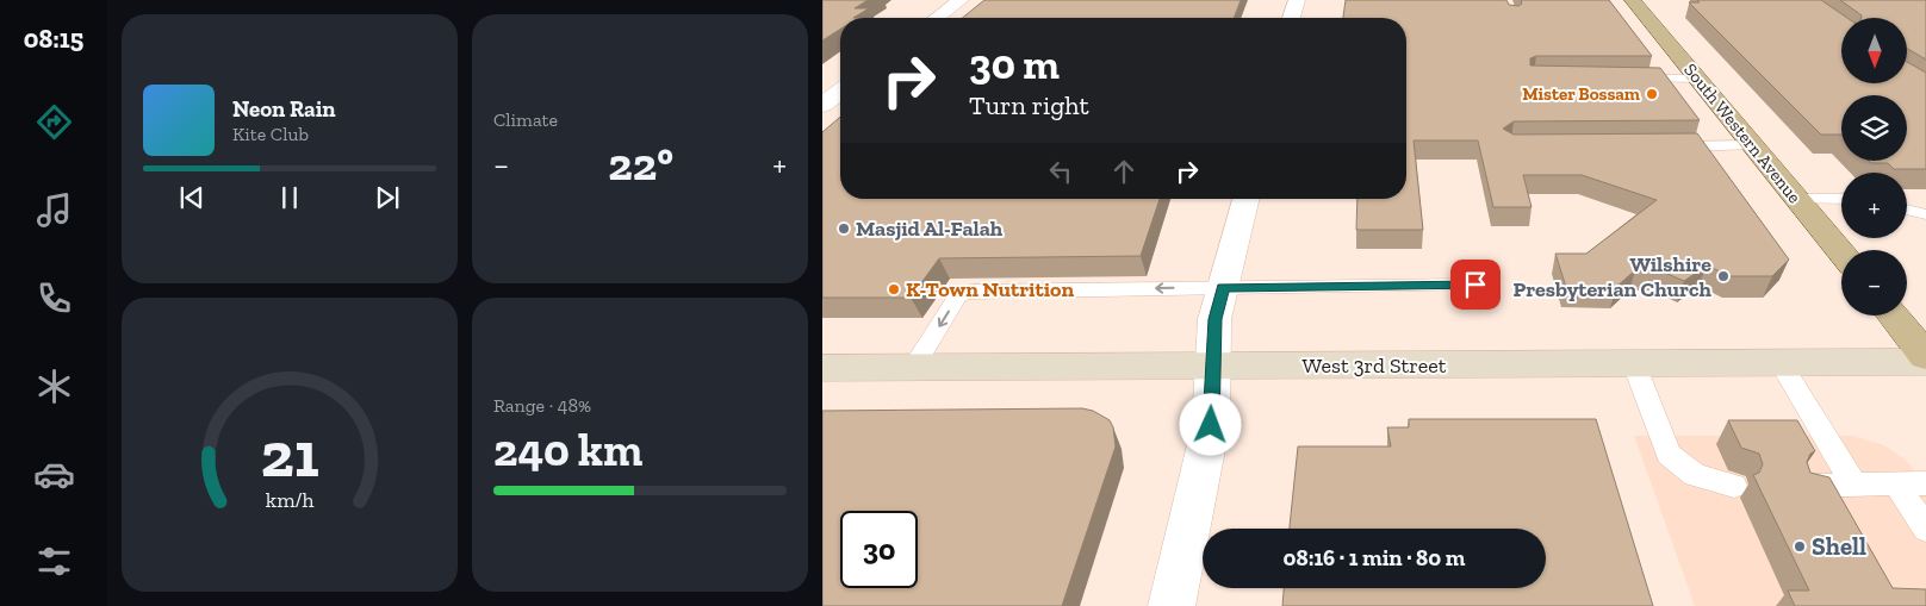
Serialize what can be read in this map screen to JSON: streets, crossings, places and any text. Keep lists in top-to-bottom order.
{
  "streets": {
    "main road": ["South Western Avenue", "West 3rd Street"]
  },
  "places": [
    "Mister Bossam",
    "Masjid Al-Falah",
    "Wilshire Presbyterian Church",
    "K-Town Nutrition",
    "Shell"
  ],
  "north": "bottom",
  "page": {
    "tabs": "08:15",
    "tile": [
      "Climate",
      ["Range · 48%", "240 km"]
    ],
    "map_buttons": ["+", "−"],
    "turn": ["30 m", "Turn right"],
    "song": ["Neon Rain", "Kite Club"],
    "heat": ["−", "22°", "+"],
    "limit": "30",
    "trip": "08:16 · 1 min · 80 m",
    "gauge": ["21", "km/h"]
  }
}
